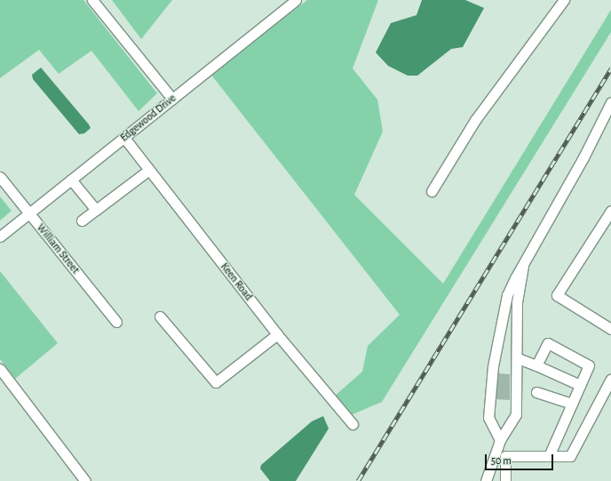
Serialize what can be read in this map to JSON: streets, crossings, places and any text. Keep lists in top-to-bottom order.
{
  "streets": {
    "street": ["Edgewood Drive", "William Street", "Keen Road"]
  },
  "crossings": [
    ["Edgewood Drive", "William Street"],
    ["Edgewood Drive", "Keen Road"]
  ],
  "scale_bar": "50 m"
}
